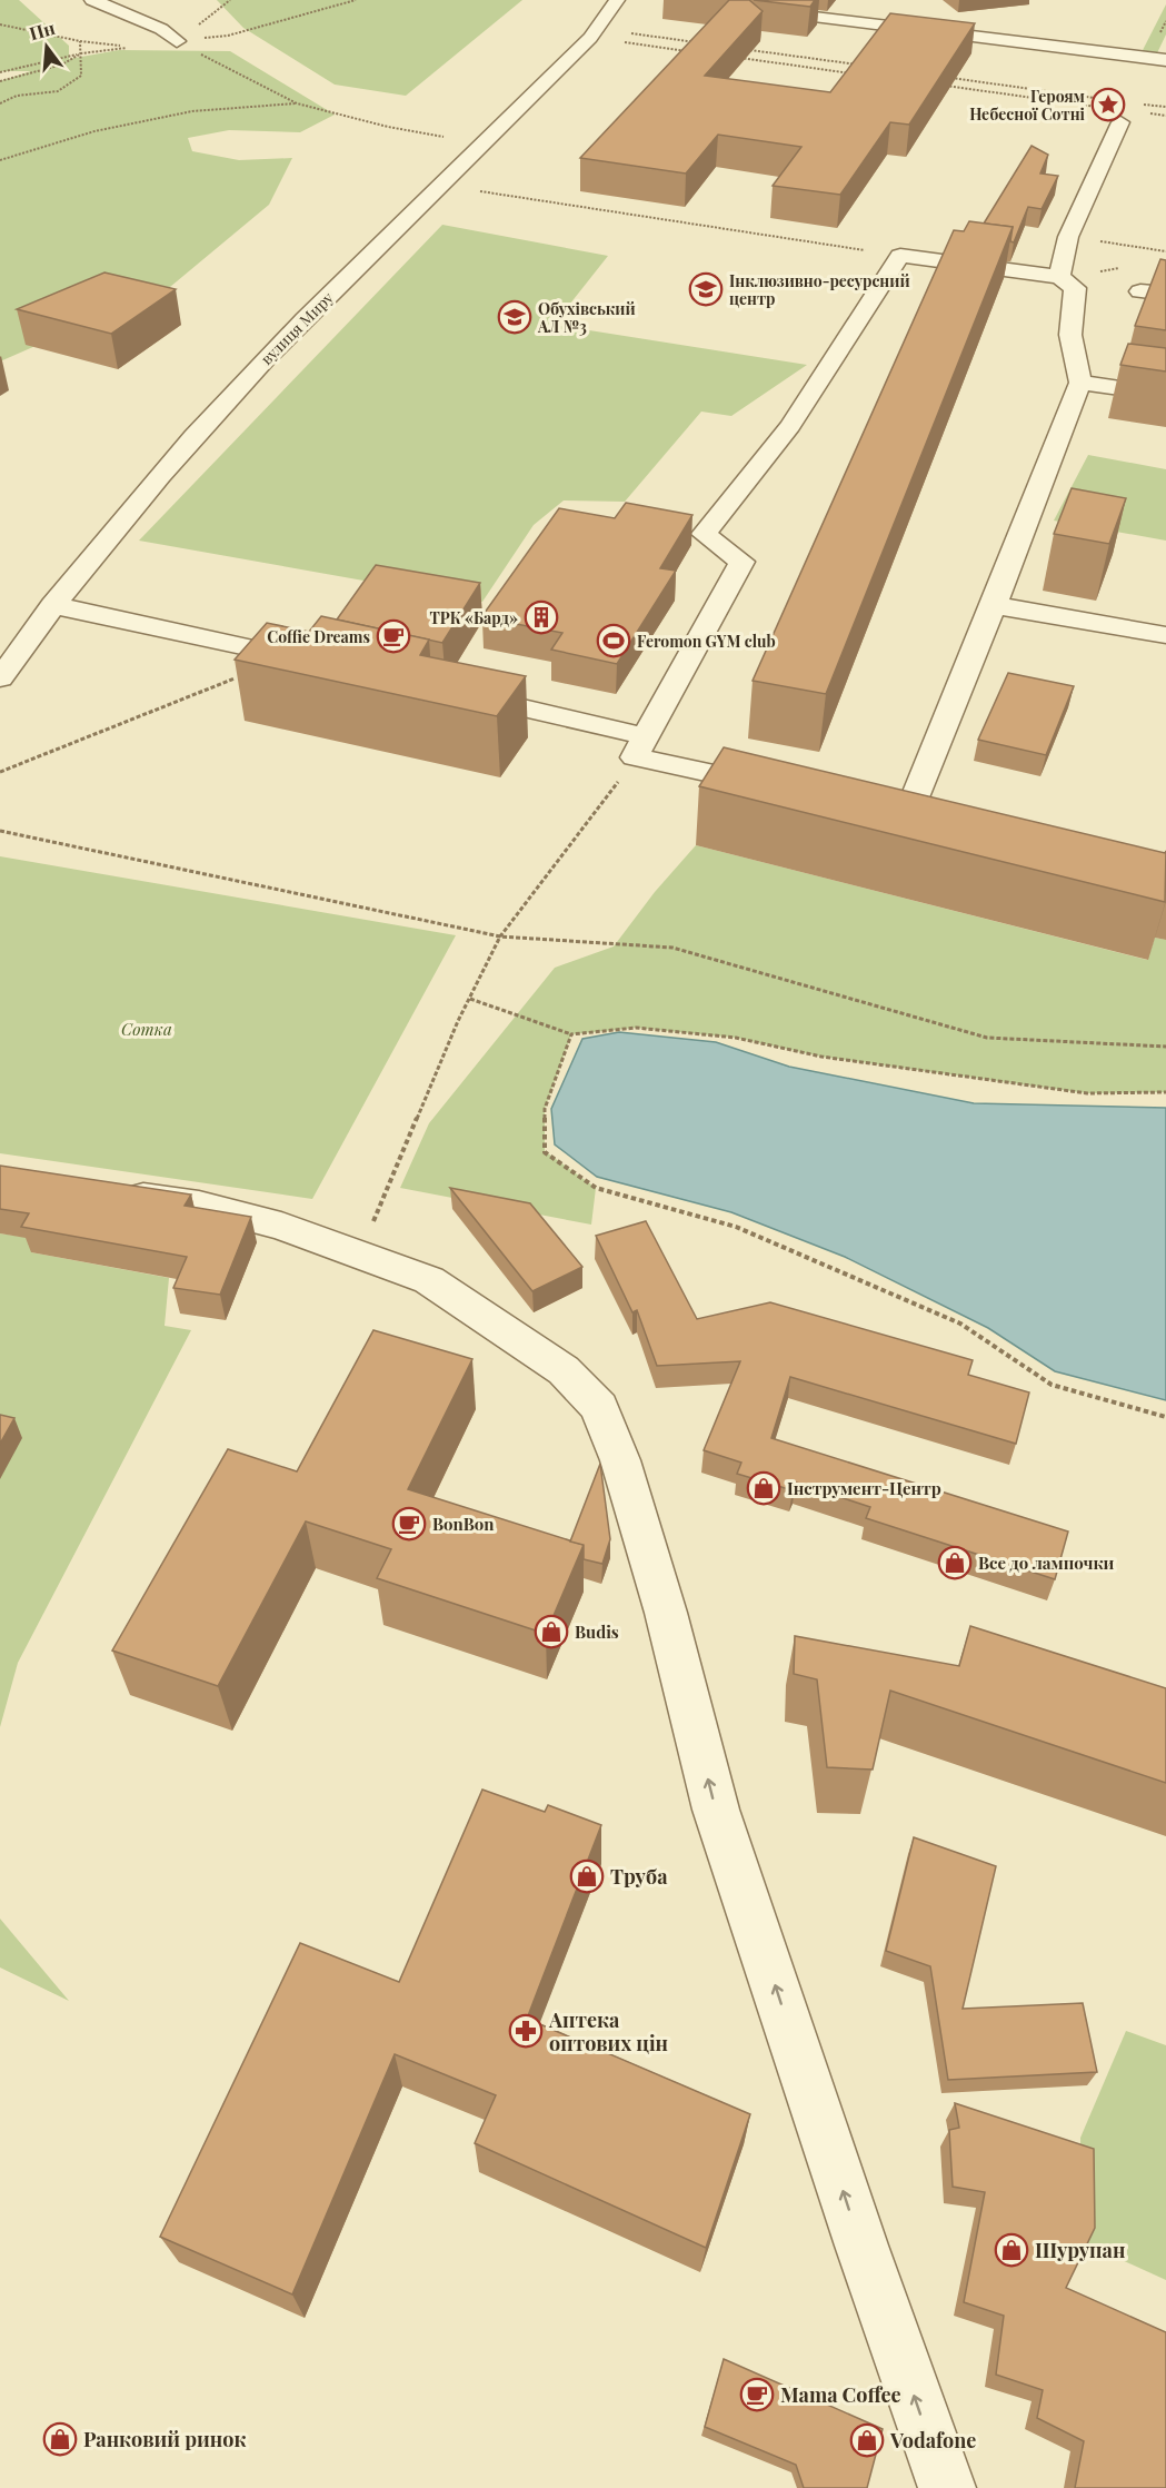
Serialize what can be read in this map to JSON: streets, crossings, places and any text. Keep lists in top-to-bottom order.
{
  "streets": {
    "street": ["вулиця Миру"]
  },
  "parks": ["Сотка"],
  "places": {
    "place": ["Героям Небесної Сотні"],
    "school or university": ["Інклюзивно-ресурсний центр", "Обухівський АЛ №3"],
    "building": ["ТРК «Бард»"],
    "cafe": ["Coffie Dreams", "BonBon", "Mama Coffee"],
    "sports": ["Feromon GYM club"],
    "shop": [
      "Інструмент-Центр",
      "Все до лампочки",
      "Budis",
      "Труба",
      "Шурупан",
      "Ранковий ринок",
      "Vodafone"
    ],
    "pharmacy": ["Аптека оптових цін"]
  },
  "north": "top"
}
